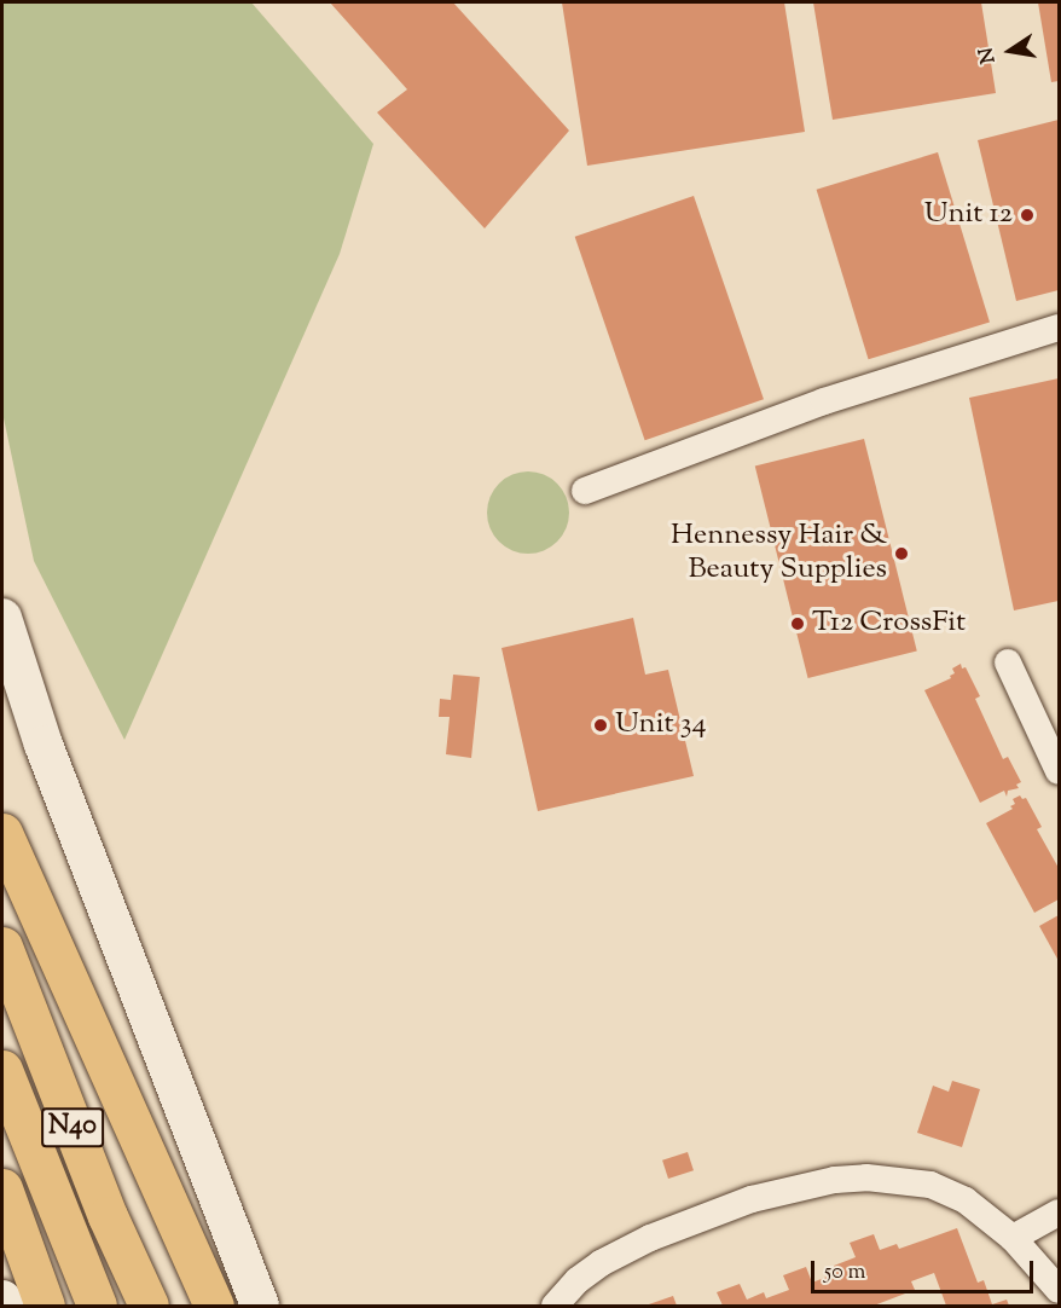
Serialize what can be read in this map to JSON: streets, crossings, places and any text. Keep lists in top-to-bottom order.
{
  "streets": {
    "highway": ["N40"]
  },
  "places": [
    "Unit 12",
    "Hennessy Hair & Beauty Supplies",
    "T12 CrossFit",
    "Unit 34"
  ],
  "scale_bar": "50 m",
  "north": "left"
}
